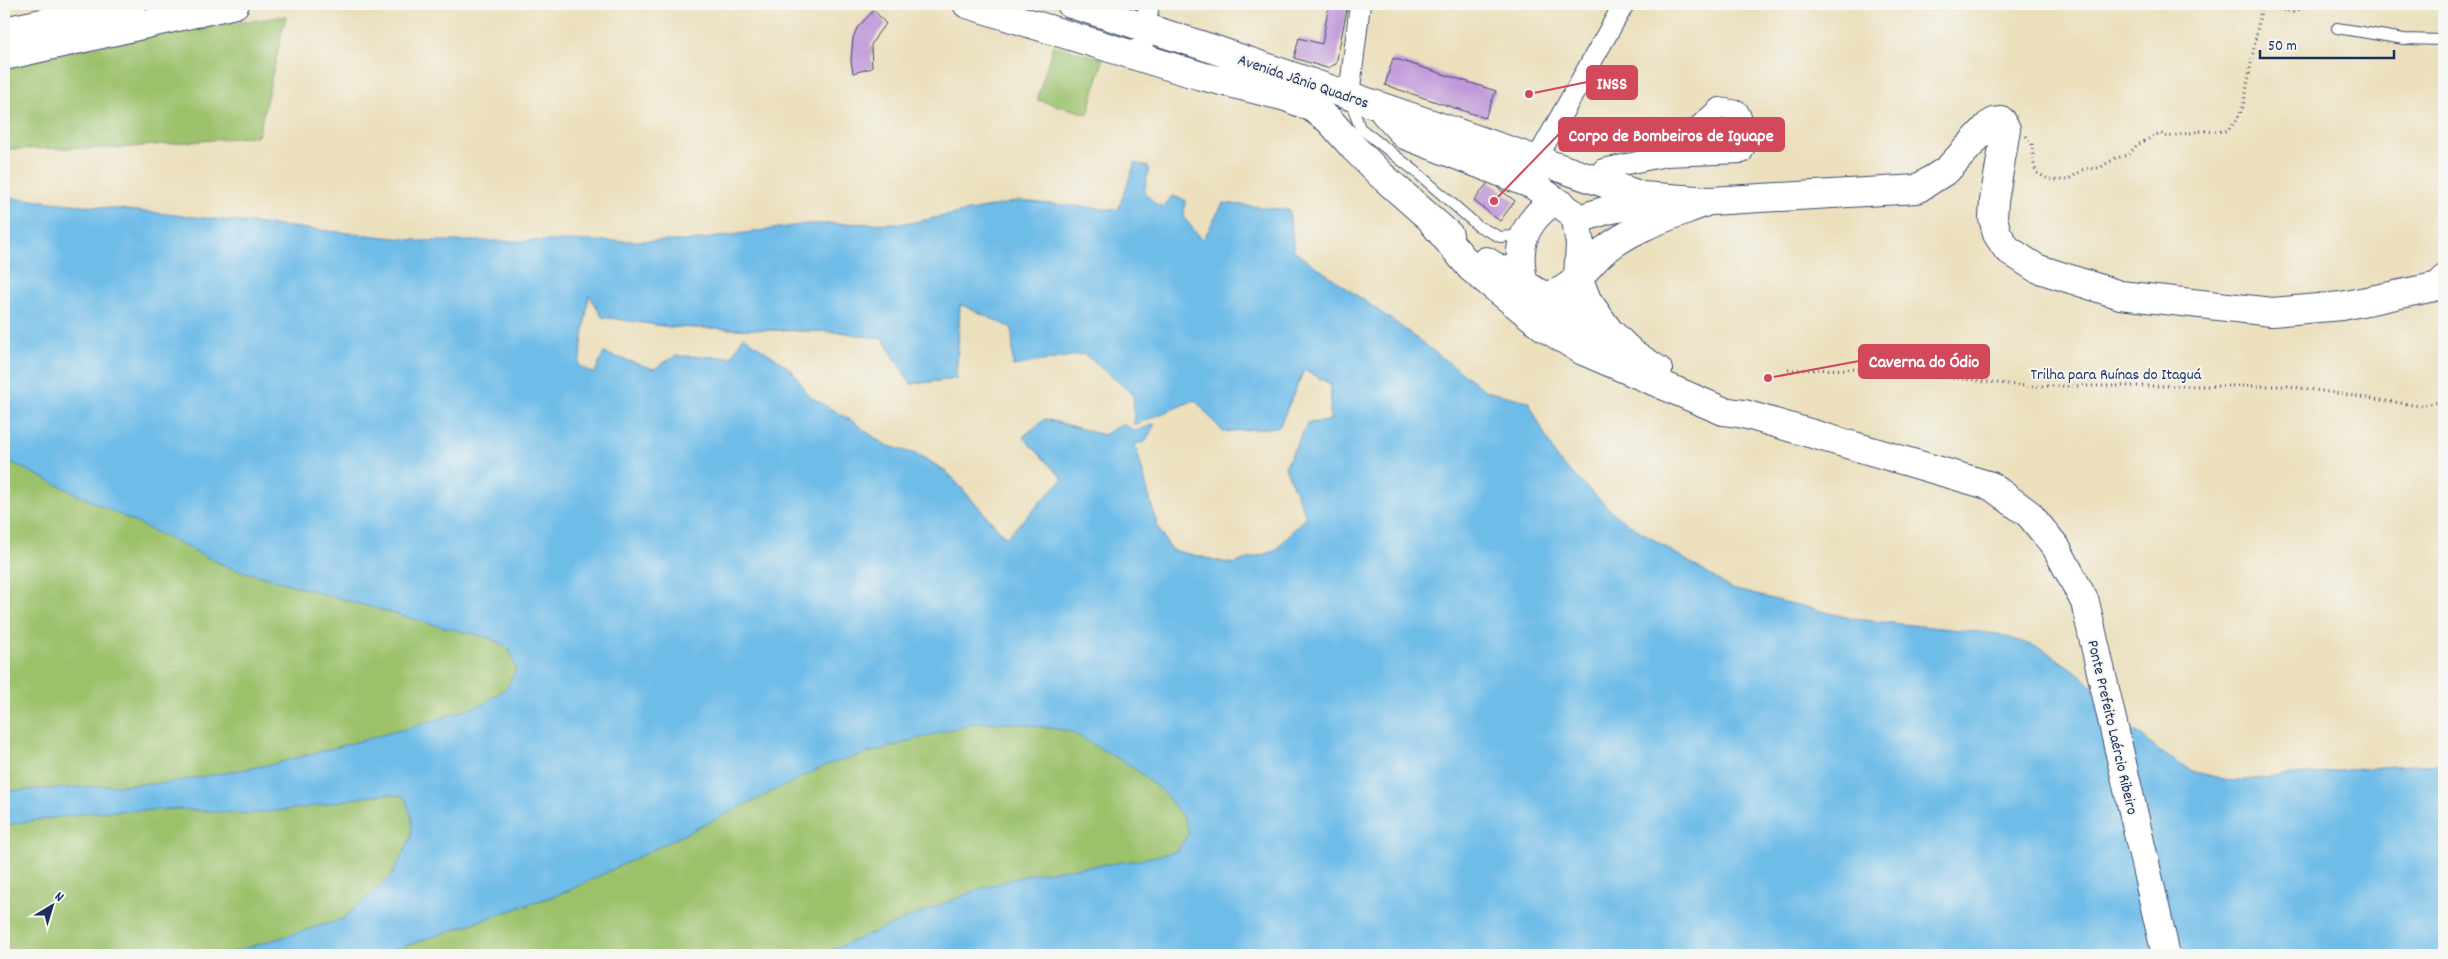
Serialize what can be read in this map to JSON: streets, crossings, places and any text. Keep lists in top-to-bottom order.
{
  "streets": {
    "main road": ["Avenida Jânio Quadros", "Ponte Prefeito Laércio Ribeiro"],
    "path": ["Trilha para Ruínas do Itaguá"]
  },
  "places": ["INSS", "Corpo de Bombeiros de Iguape", "Caverna do Ódio"],
  "scale_bar": "50 m",
  "north": "top right"
}
